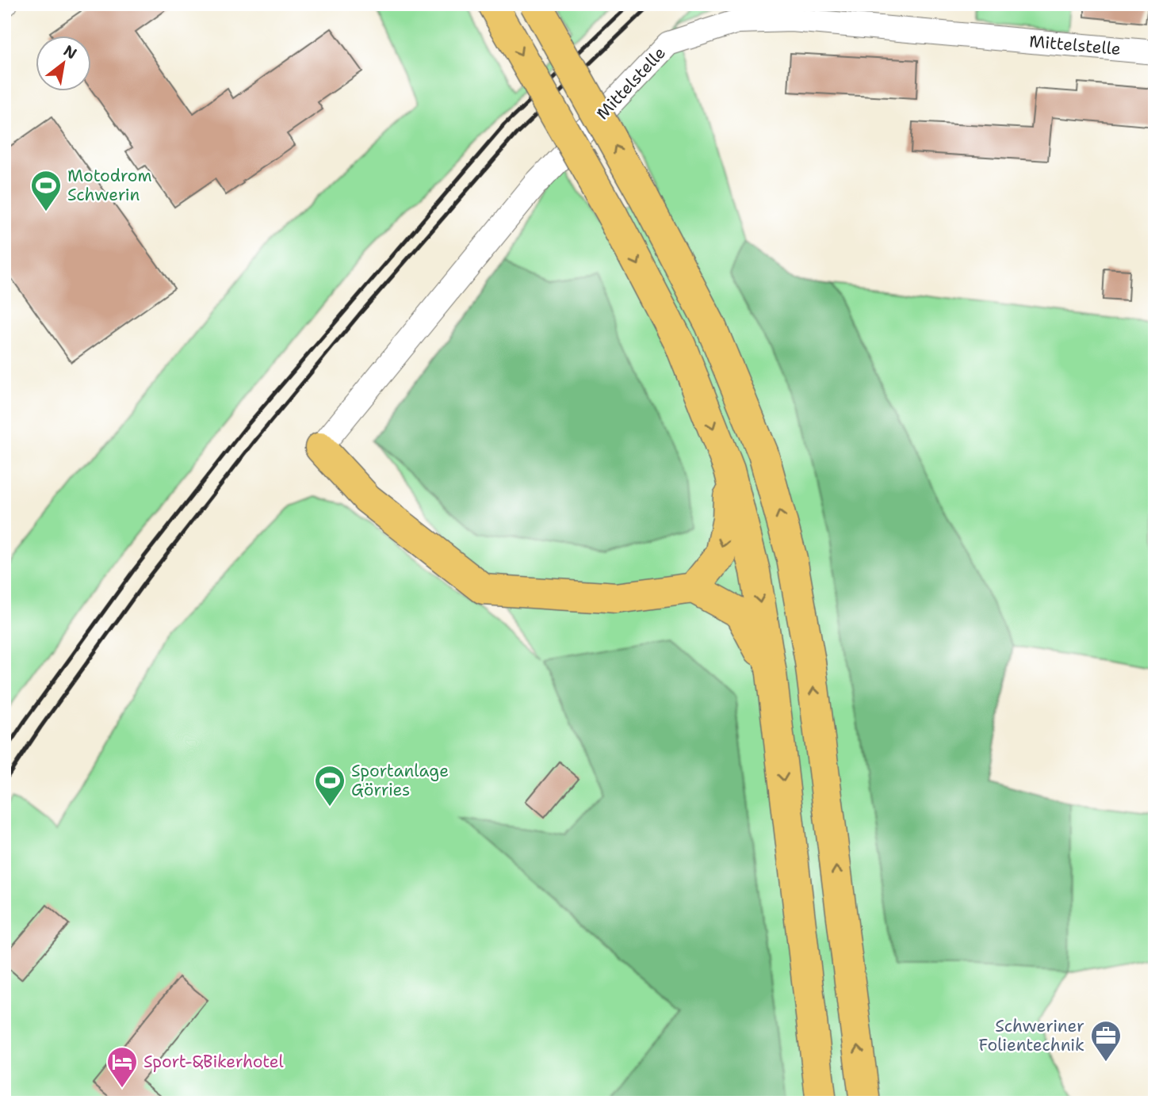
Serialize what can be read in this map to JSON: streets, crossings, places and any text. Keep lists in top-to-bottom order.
{
  "streets": {
    "street": ["Mittelstelle"]
  },
  "places": {
    "sports": ["Motodrom Schwerin", "Sportanlage Görries"],
    "office": ["Schweriner Folientechnik"],
    "hotel": ["Sport-&Bikerhotel"]
  },
  "north": "top right"
}
